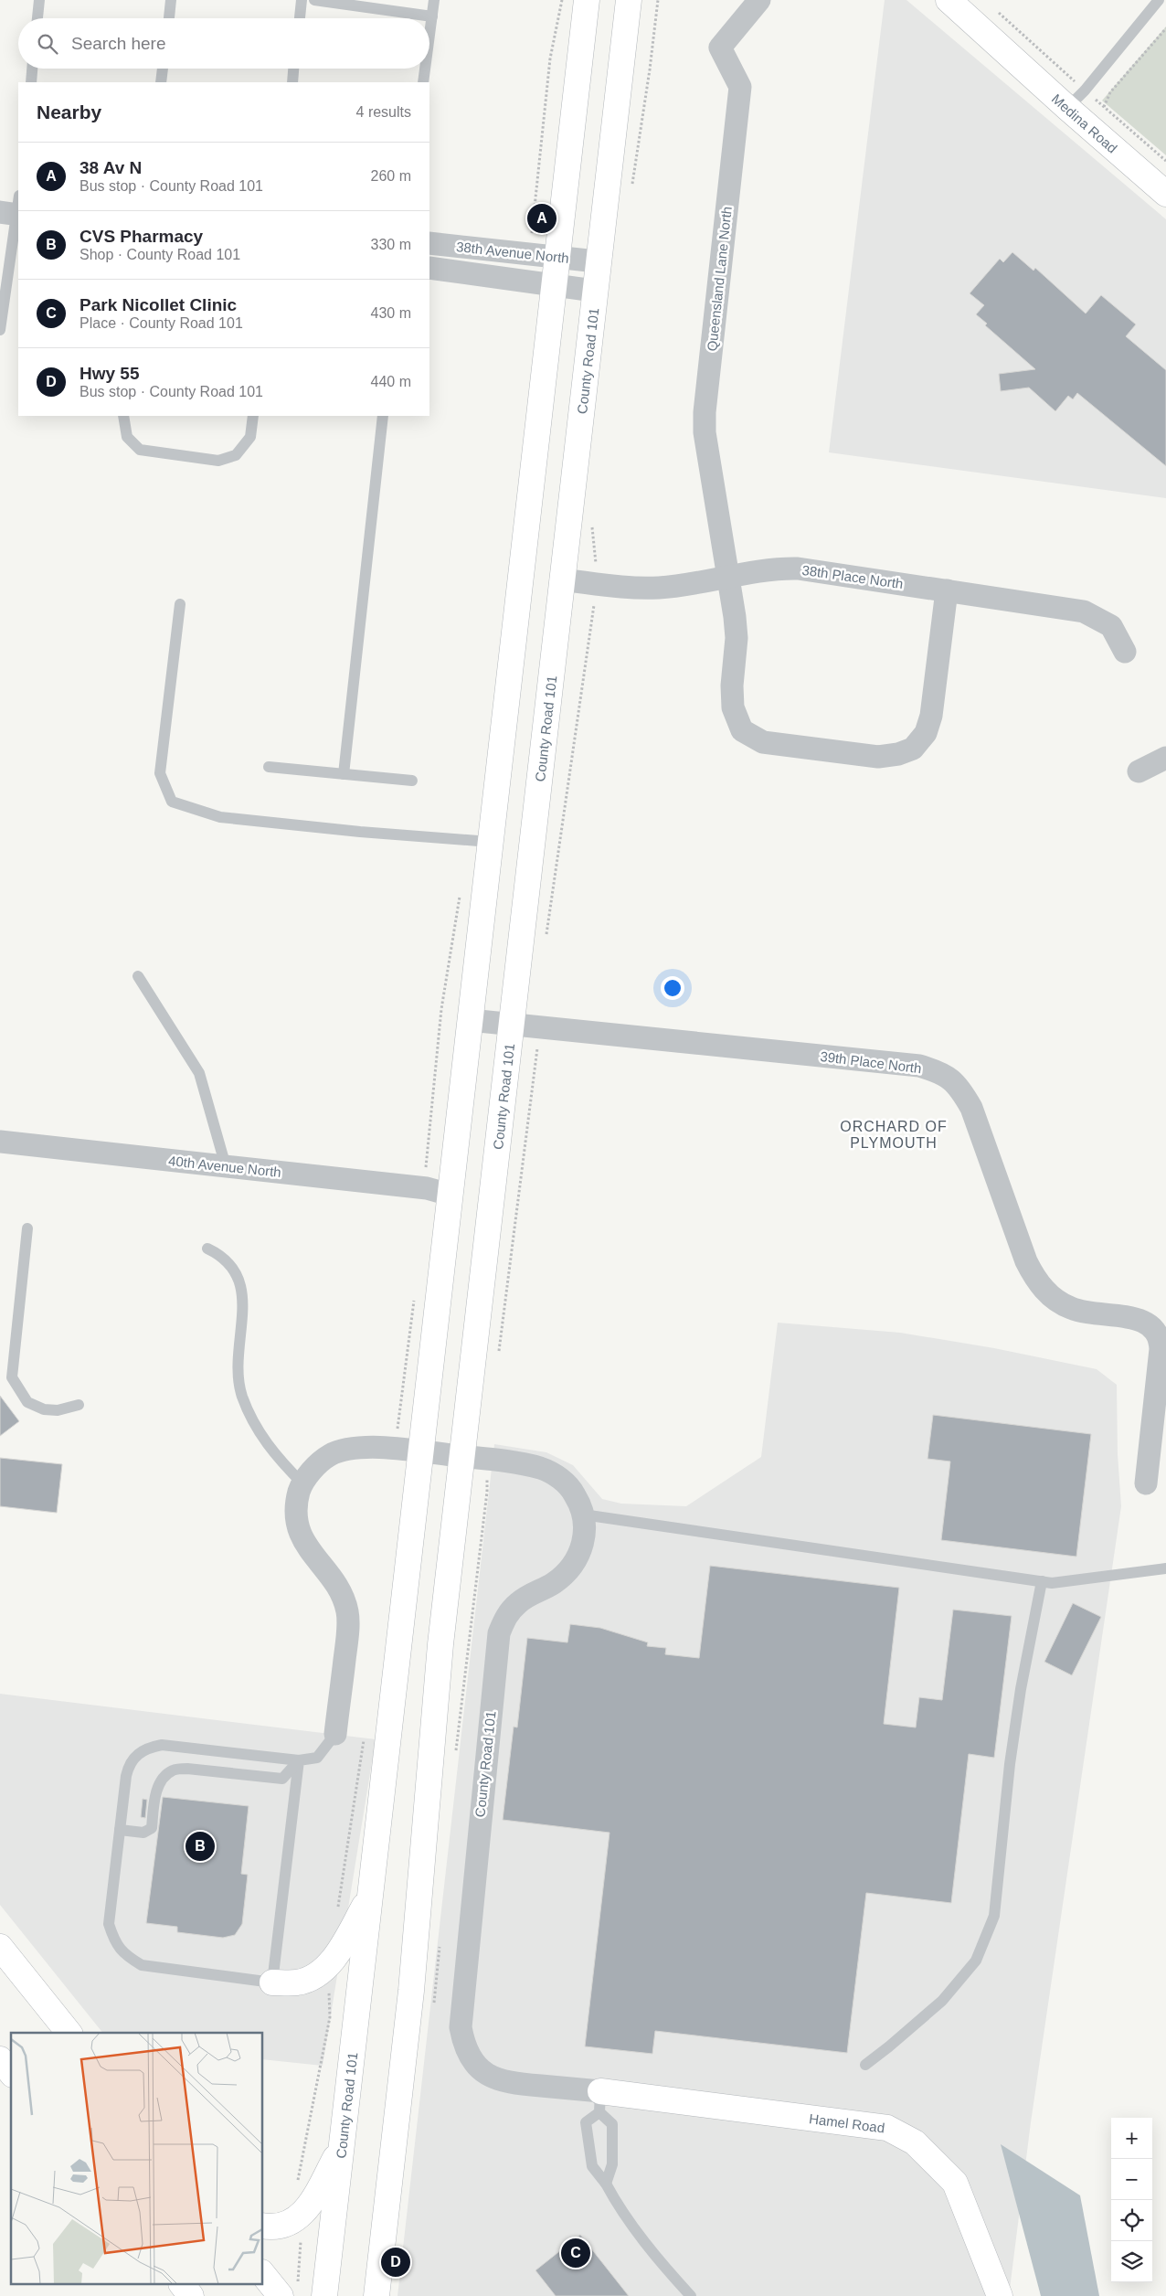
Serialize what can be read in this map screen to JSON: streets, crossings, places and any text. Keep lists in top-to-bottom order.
{
  "streets": {
    "main road": ["Medina Road", "County Road 101", "Hamel Road"],
    "street": [
      "38th Avenue North",
      "Queensland Lane North",
      "38th Place North",
      "39th Place North",
      "40th Avenue North"
    ]
  },
  "crossings": [
    ["38th Avenue North", "County Road 101"],
    ["Queensland Lane North", "38th Place North"],
    ["County Road 101", "38th Place North"],
    ["County Road 101", "39th Place North"],
    ["County Road 101", "40th Avenue North"],
    ["County Road 101", "Hamel Road"]
  ],
  "districts": ["ORCHARD OF PLYMOUTH"],
  "page": {
    "search": "Search here",
    "heading": ["Nearby", "4 results"],
    "list": [
      {
        "mark": "A",
        "name": "38 Av N",
        "note": "Bus stop · County Road 101",
        "value": "260 m"
      },
      {
        "mark": "B",
        "name": "CVS Pharmacy",
        "note": "Shop · County Road 101",
        "value": "330 m"
      },
      {
        "mark": "C",
        "name": "Park Nicollet Clinic",
        "note": "Place · County Road 101",
        "value": "430 m"
      },
      {
        "mark": "D",
        "name": "Hwy 55",
        "note": "Bus stop · County Road 101",
        "value": "440 m"
      }
    ],
    "pins": [
      "A",
      "B",
      "C",
      "D"
    ],
    "map_buttons": ["+", "−"]
  }
}
